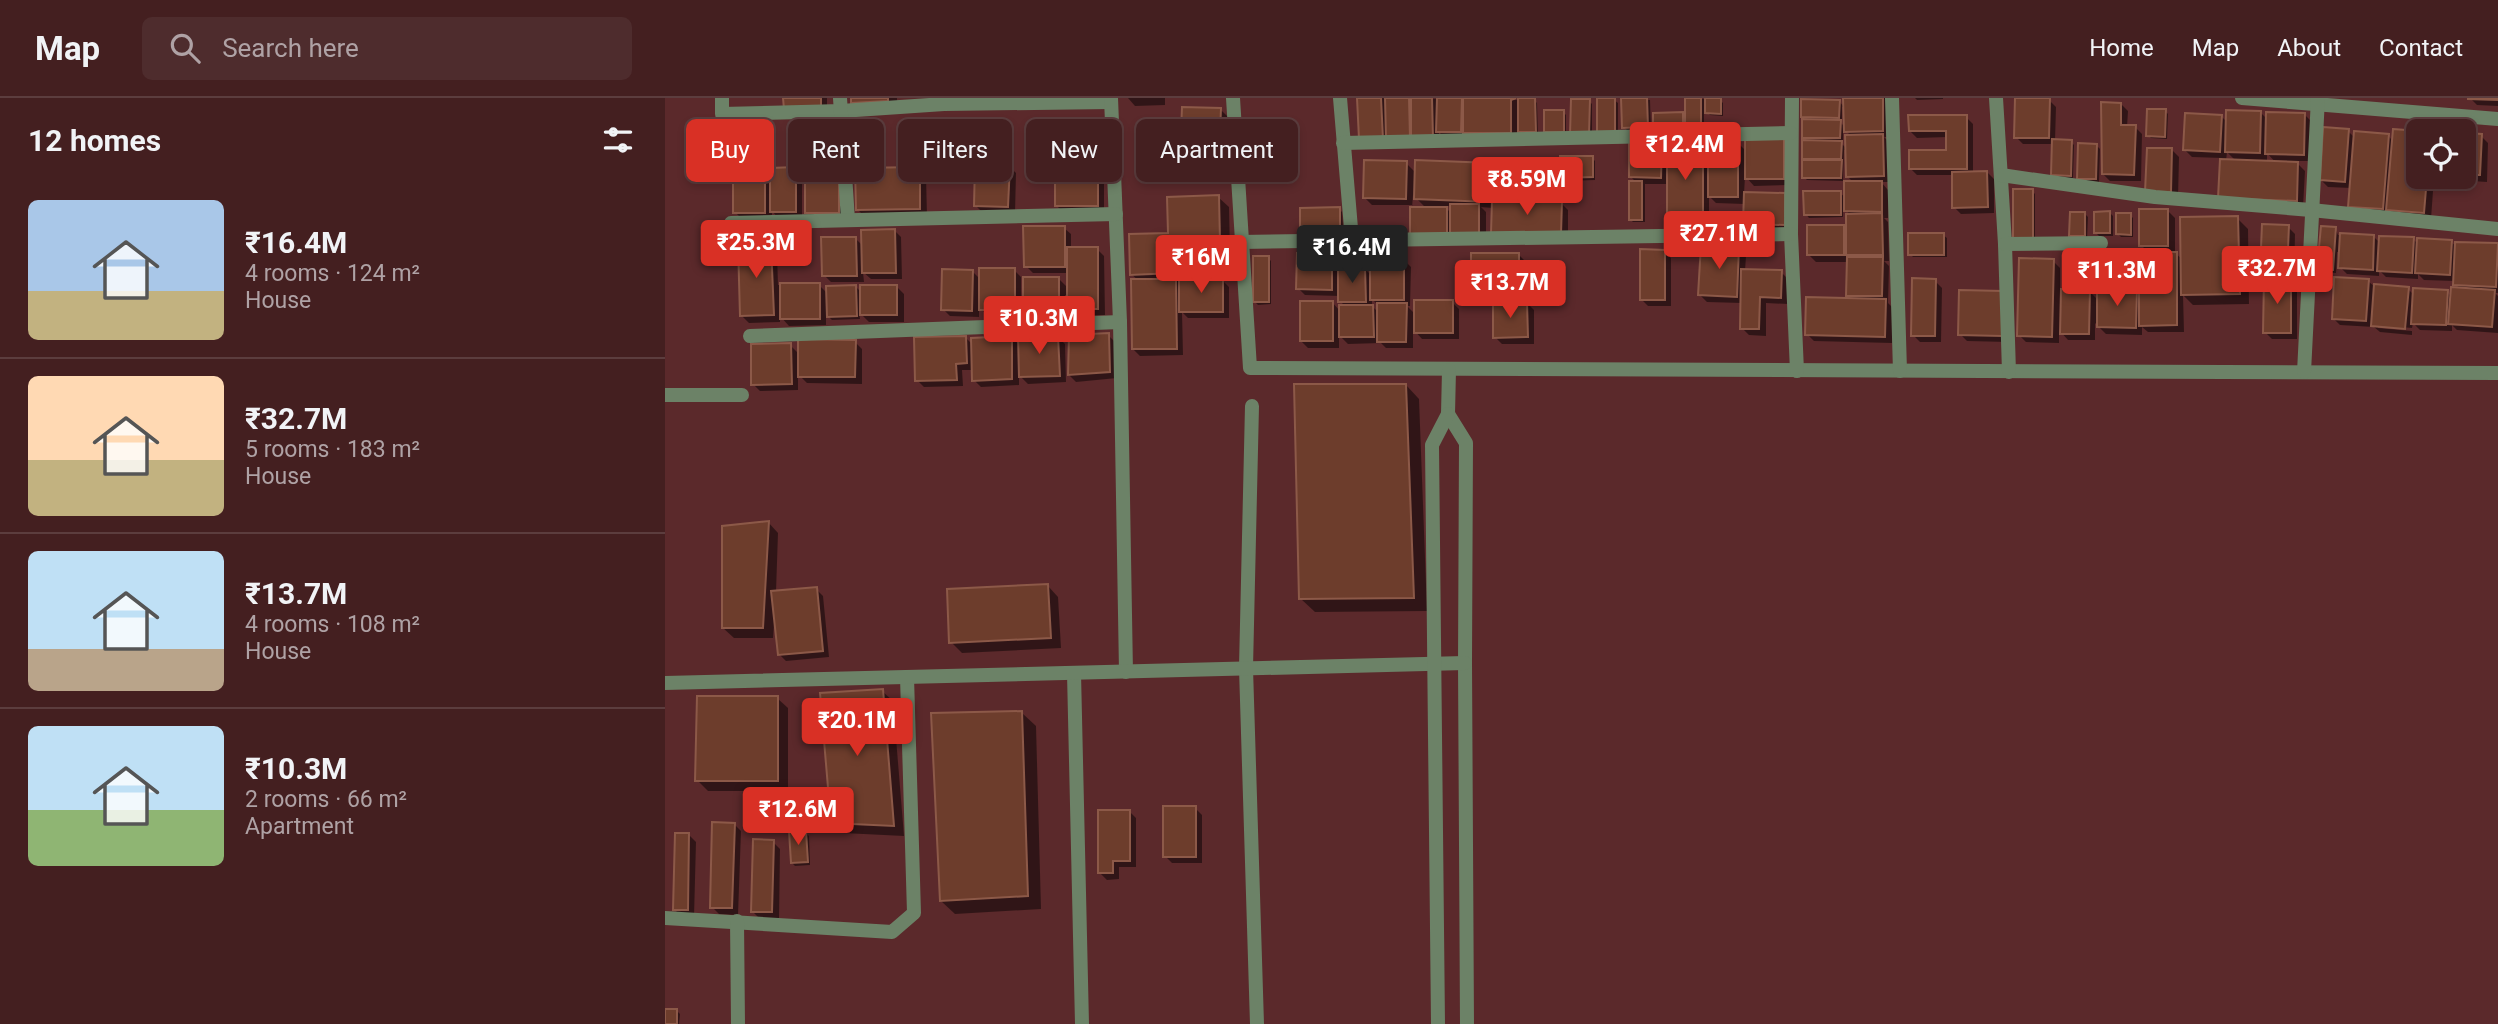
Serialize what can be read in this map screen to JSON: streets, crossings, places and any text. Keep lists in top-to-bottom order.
{
  "page": {
    "header": "Map",
    "search": "Search here",
    "nav": [
      "Home",
      "Map",
      "About",
      "Contact"
    ],
    "heading": "12 homes",
    "chip": [
      "Buy",
      "Rent",
      "Filters",
      "New",
      "Apartment"
    ],
    "price": [
      "₹12.4M",
      "₹8.59M",
      "₹27.1M",
      "₹25.3M",
      "₹16.4M",
      "₹16M",
      "₹32.7M",
      "₹11.3M",
      "₹13.7M",
      "₹10.3M",
      "₹20.1M",
      "₹12.6M"
    ],
    "list": [
      {
        "name": "₹16.4M",
        "note": "4 rooms · 124 m² · House"
      },
      {
        "name": "₹32.7M",
        "note": "5 rooms · 183 m² · House"
      },
      {
        "name": "₹13.7M",
        "note": "4 rooms · 108 m² · House"
      },
      {
        "name": "₹10.3M",
        "note": "2 rooms · 66 m² · Apartment"
      }
    ]
  }
}
